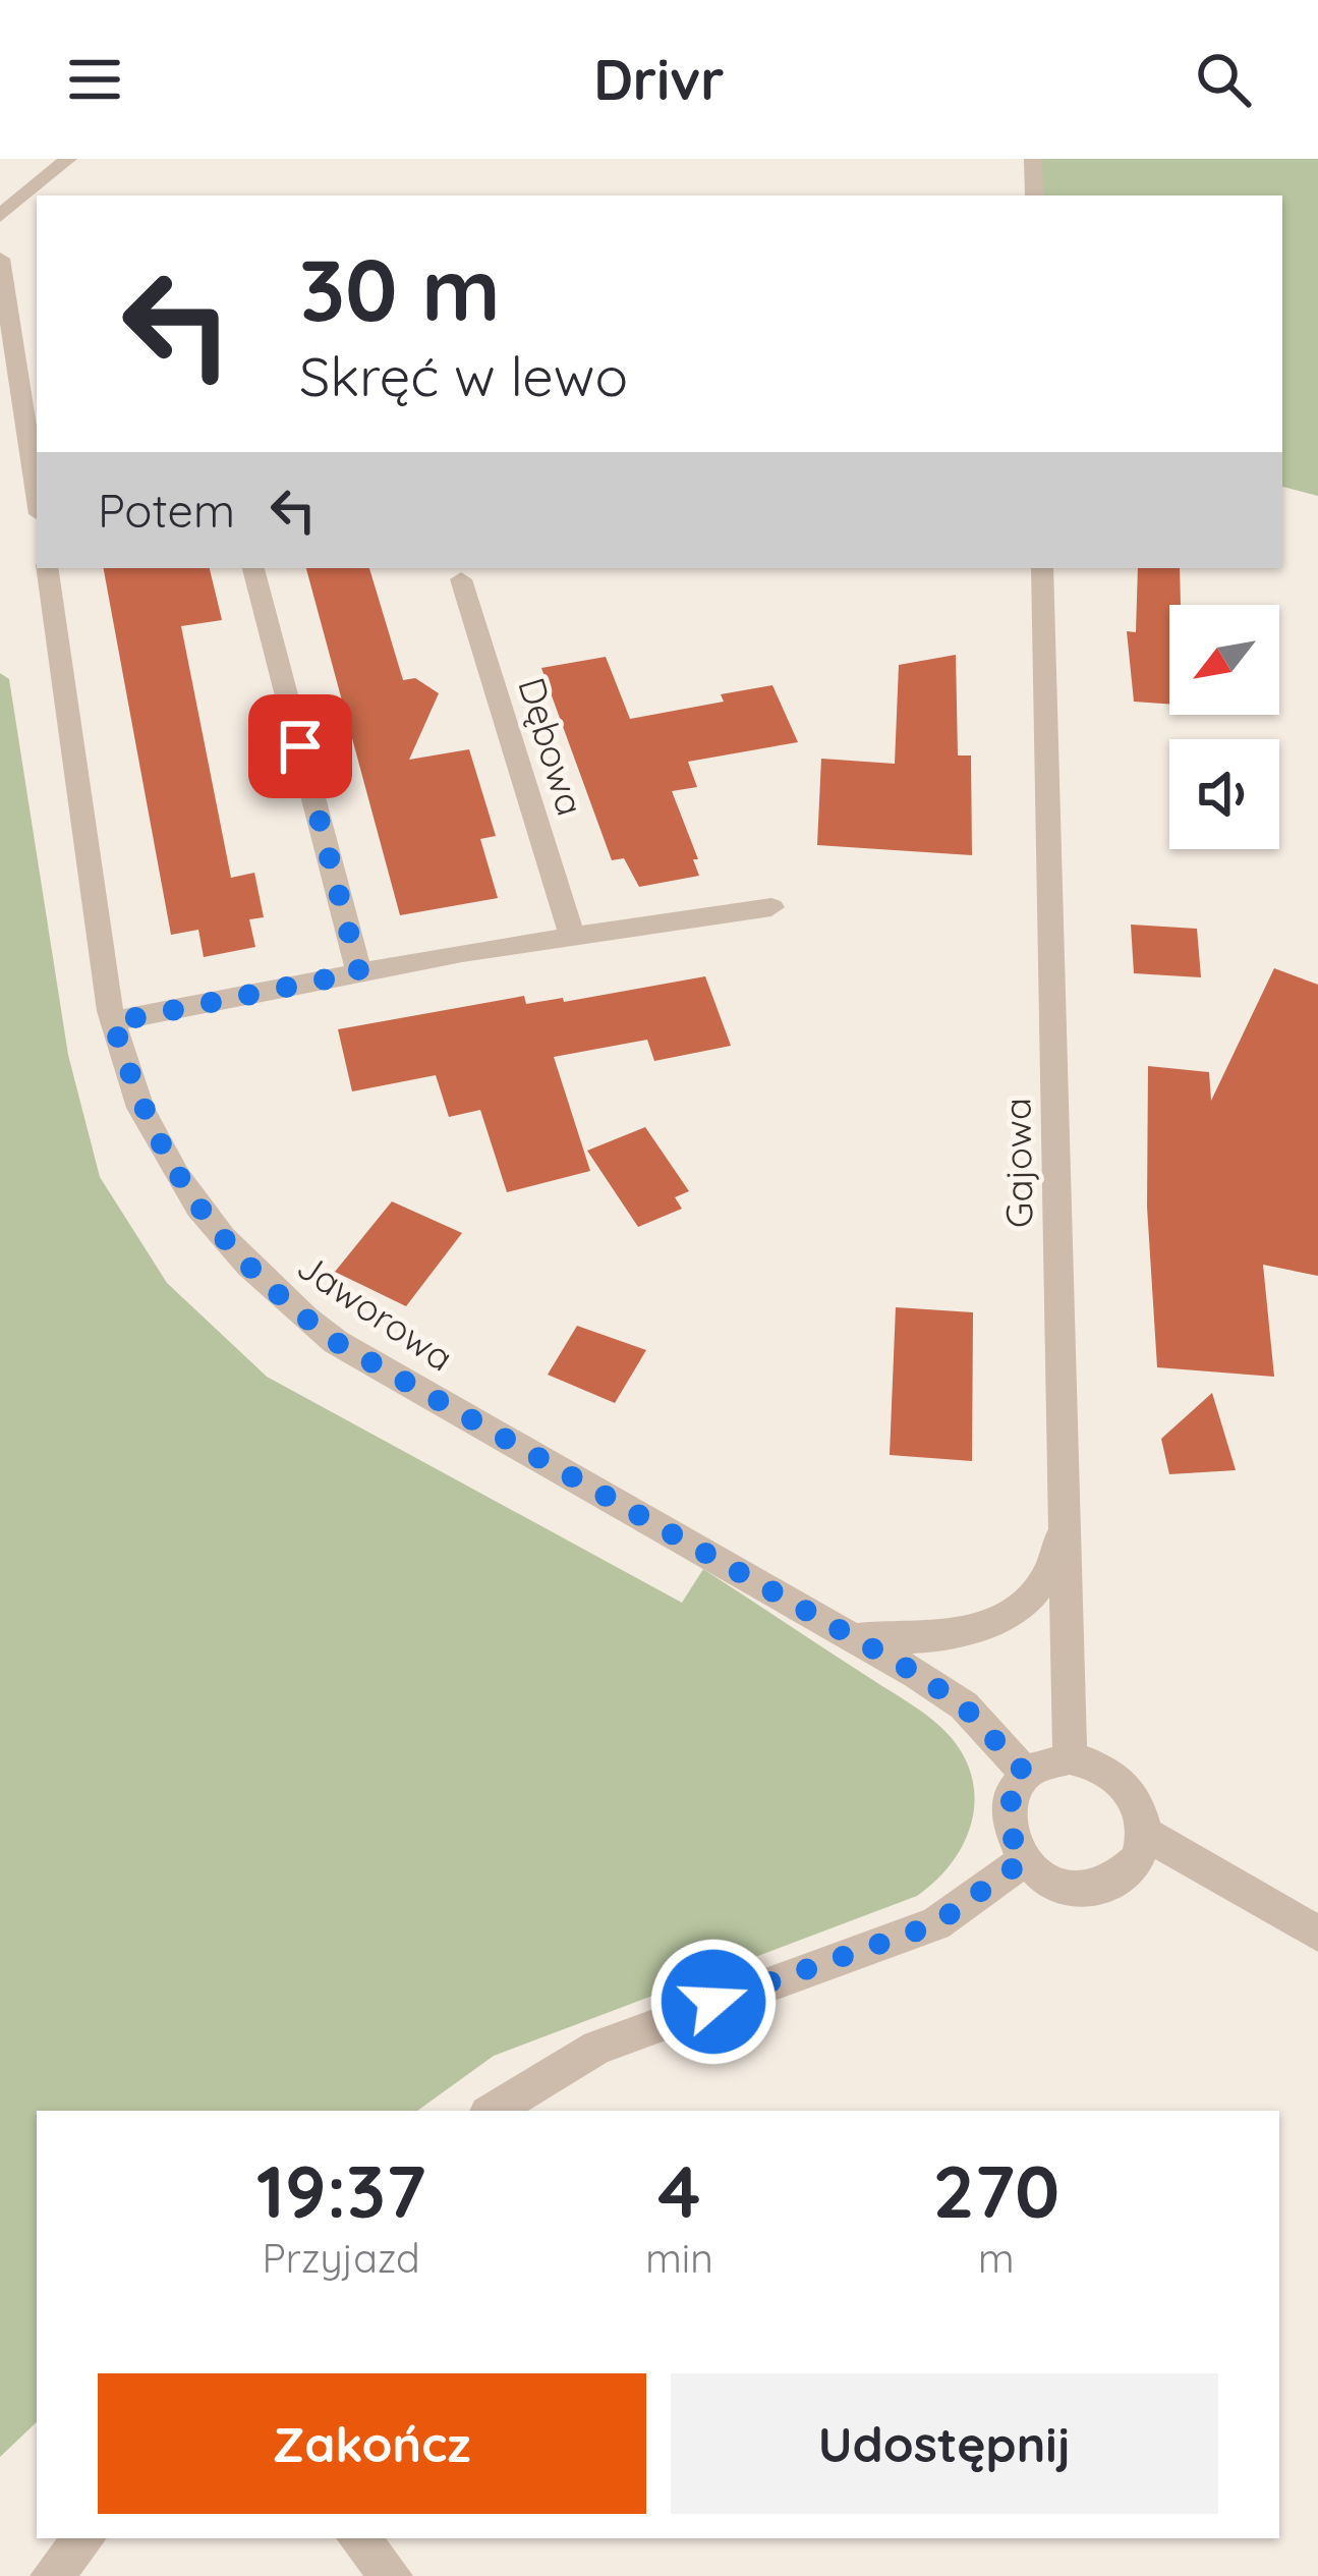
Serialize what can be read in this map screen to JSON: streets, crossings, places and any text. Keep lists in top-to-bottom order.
{
  "streets": {
    "street": ["Dębowa", "Gajowa", "Jaworowa"]
  },
  "crossings": [
    ["Gajowa", "Jaworowa"]
  ],
  "north": "bottom left",
  "page": {
    "header": "Drivr",
    "turn": ["30 m", "Skręć w lewo"],
    "then": "Potem",
    "eta": [
      "19:37",
      "Przyjazd",
      "4",
      "min",
      "270",
      "m"
    ],
    "buttons": ["Zakończ", "Udostępnij"]
  }
}
